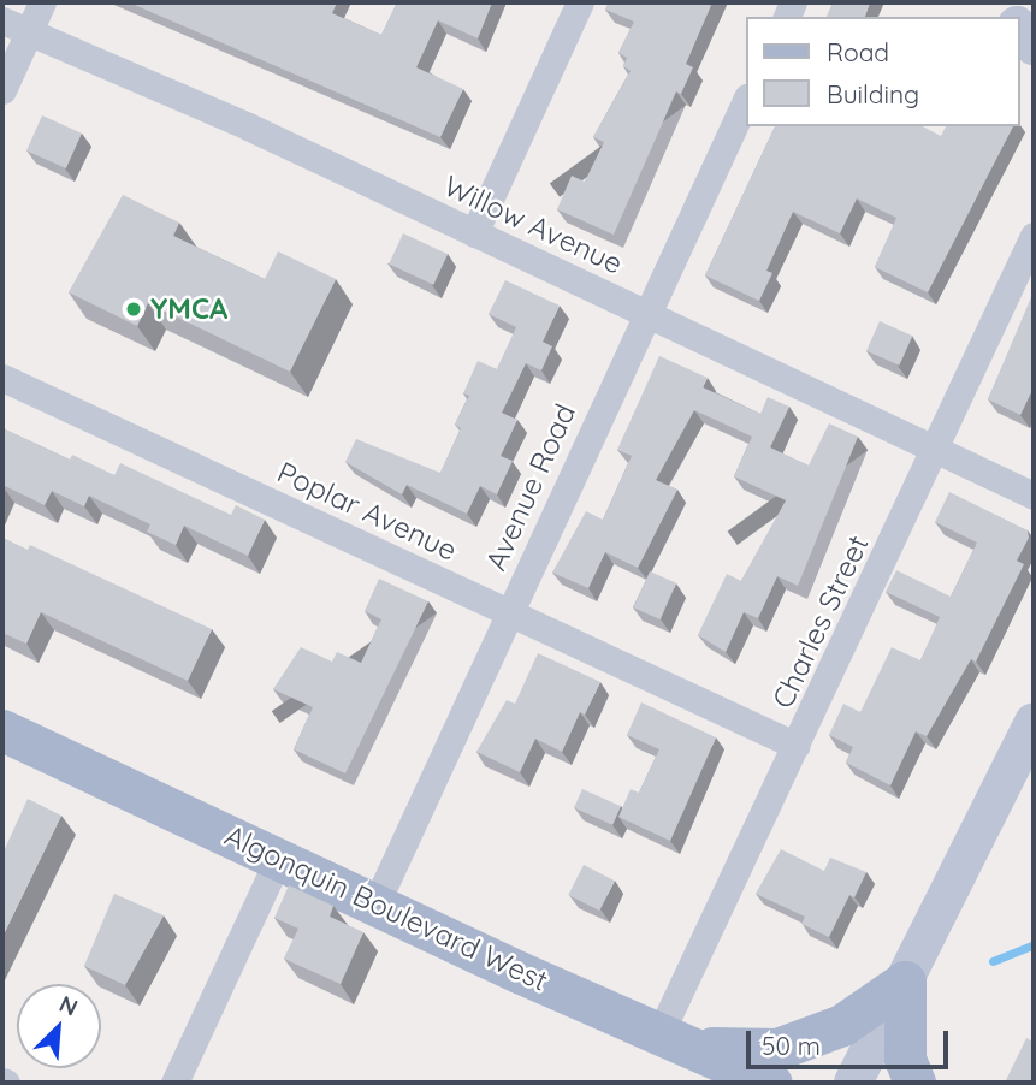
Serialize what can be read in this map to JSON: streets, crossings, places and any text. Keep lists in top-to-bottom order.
{
  "streets": {
    "main road": ["Algonquin Boulevard West"],
    "street": [
      "Willow Avenue",
      "Avenue Road",
      "Poplar Avenue",
      "Charles Street"
    ]
  },
  "crossings": [
    ["Willow Avenue", "Avenue Road"],
    ["Willow Avenue", "Charles Street"],
    ["Avenue Road", "Poplar Avenue"],
    ["Avenue Road", "Algonquin Boulevard West"],
    ["Poplar Avenue", "Charles Street"],
    ["Charles Street", "Algonquin Boulevard West"]
  ],
  "places": ["YMCA"],
  "legend": ["Road", "Building"],
  "scale_bar": "50 m",
  "north": "top right"
}
